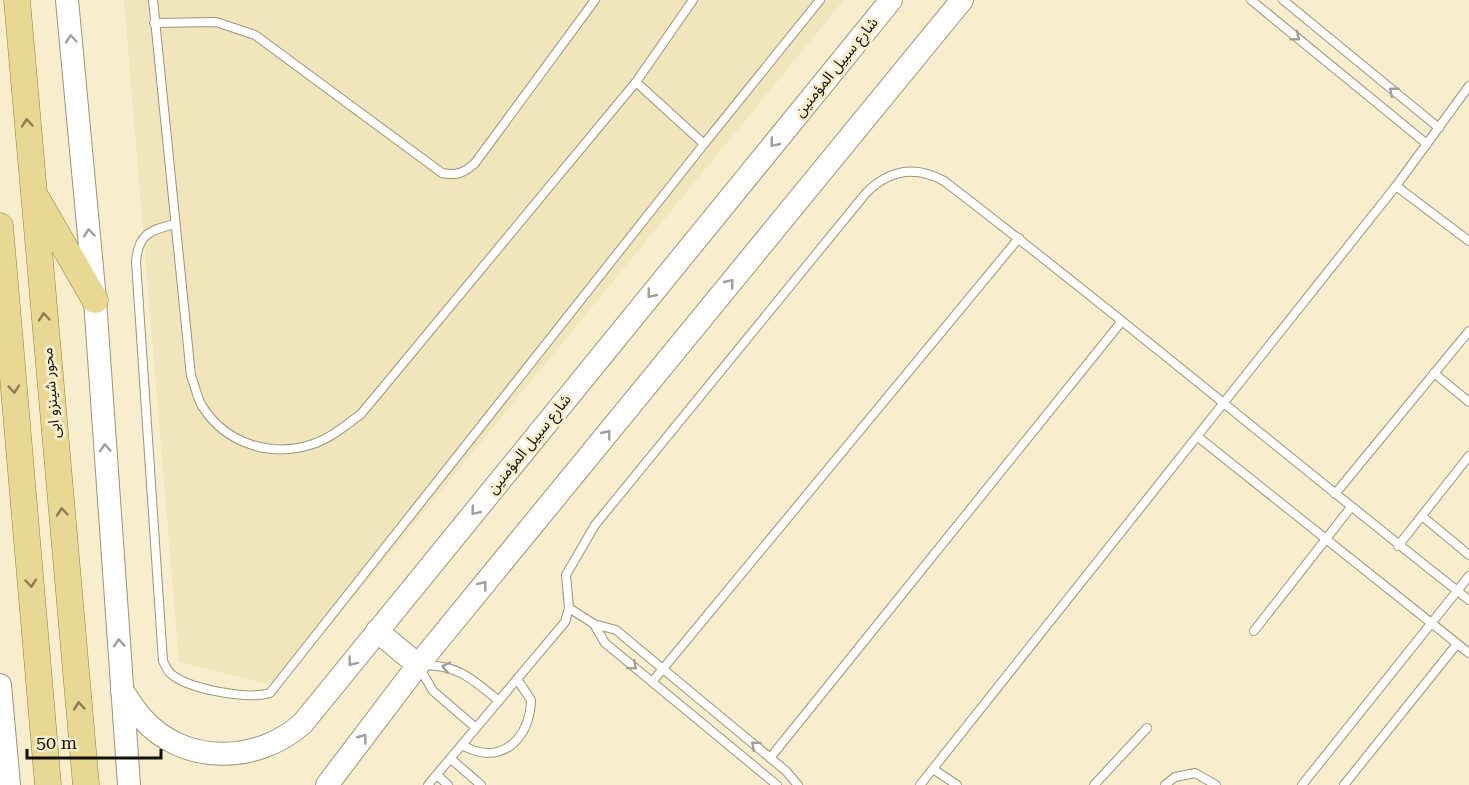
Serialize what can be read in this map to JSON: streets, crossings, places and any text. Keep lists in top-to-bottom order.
{
  "streets": {
    "main road": ["شارع سبيل المؤمنين", "محور شينزو ابى"]
  },
  "scale_bar": "50 m"
}
